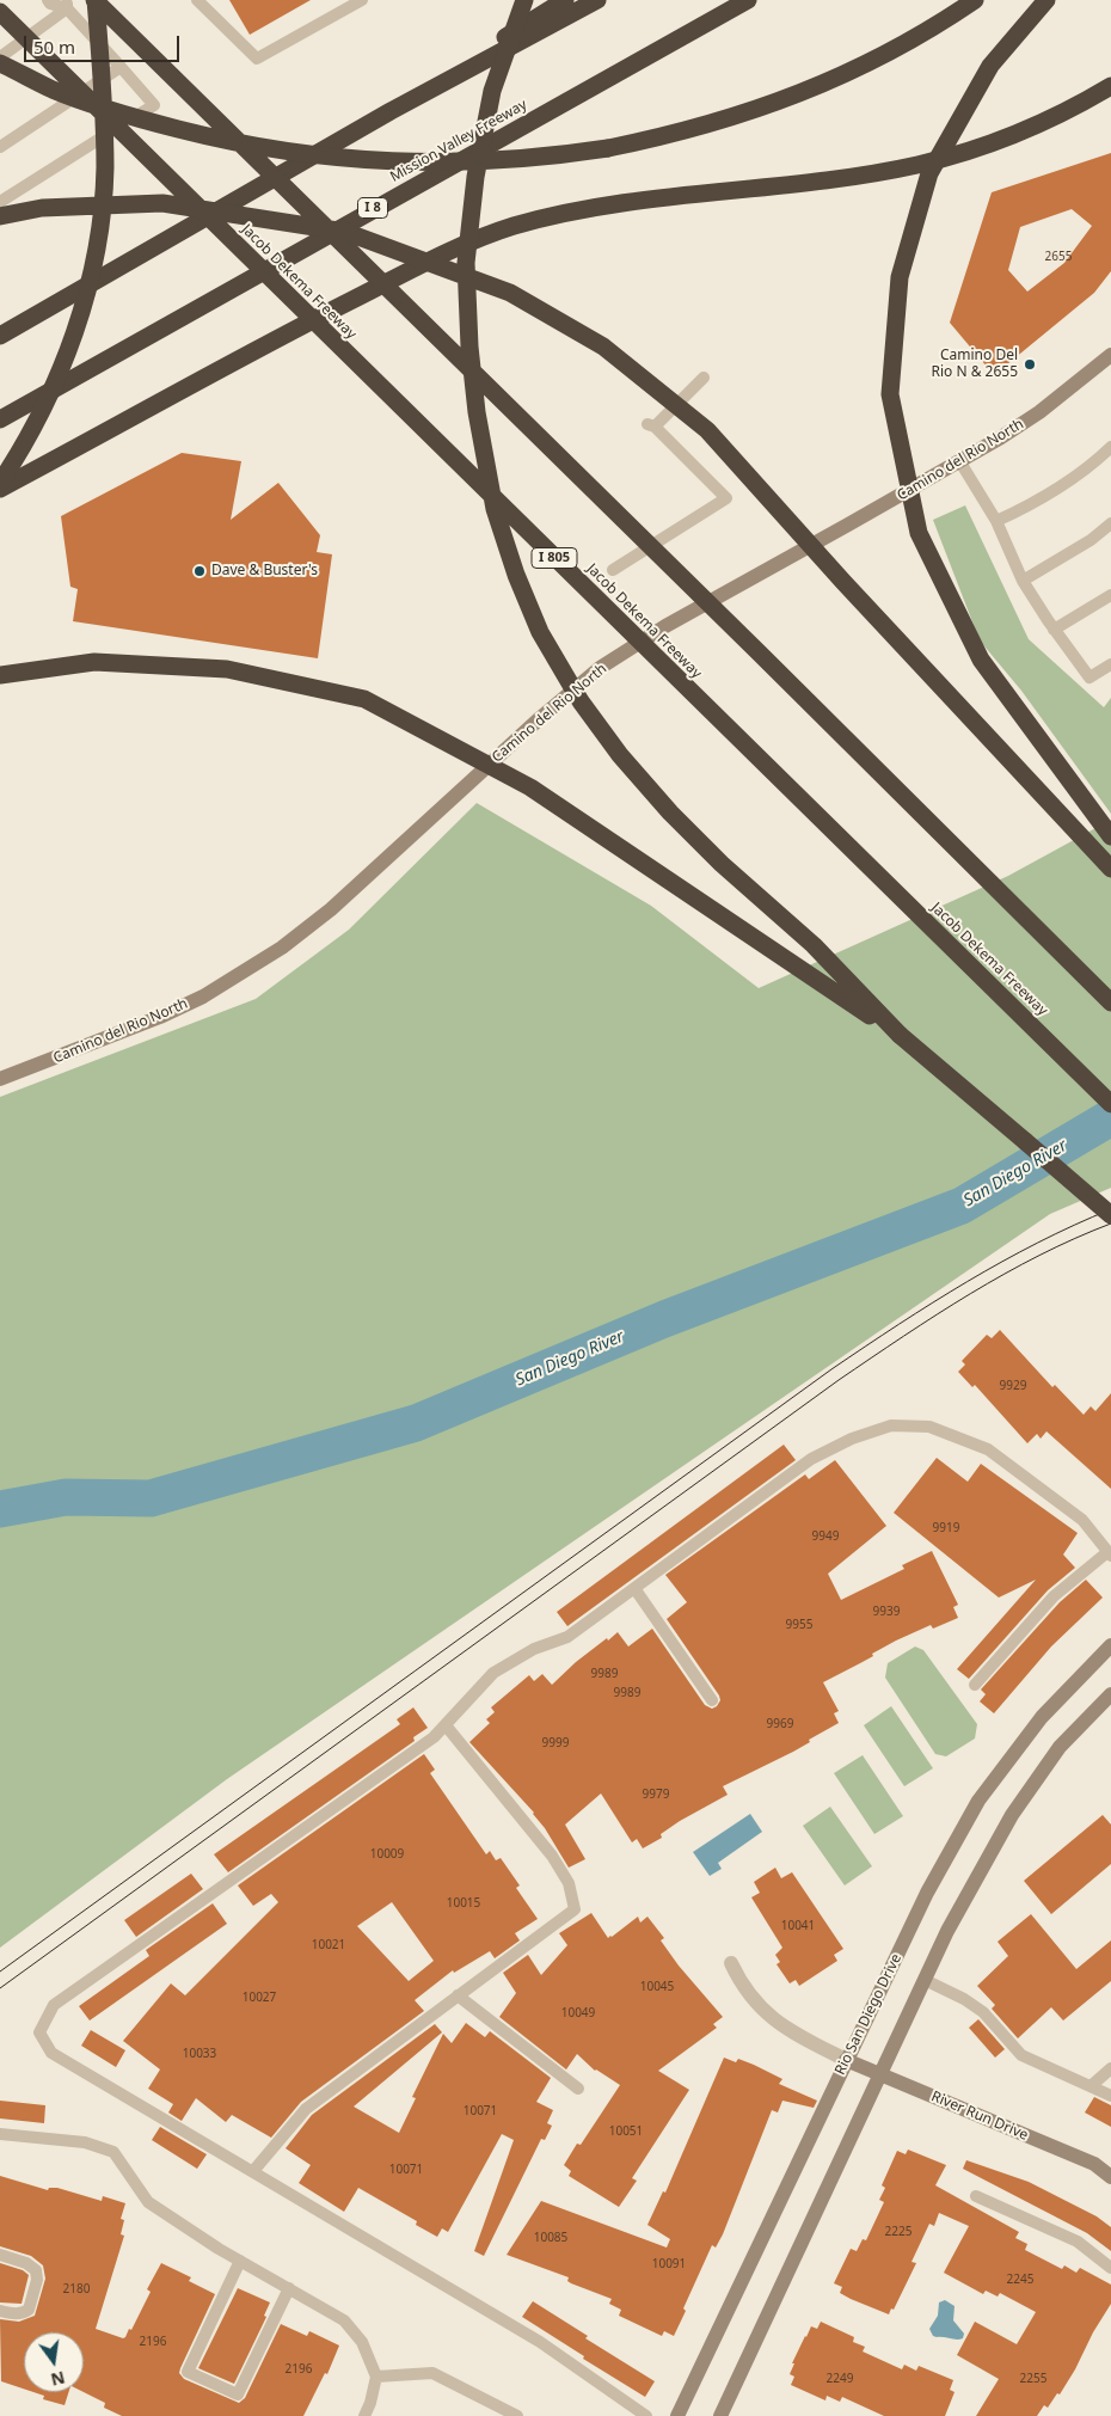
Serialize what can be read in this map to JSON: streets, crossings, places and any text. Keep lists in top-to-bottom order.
{
  "streets": {
    "highway": [
      "Mission Valley Freeway",
      "I 8",
      "Jacob Dekema Freeway",
      "I 805"
    ],
    "main road": ["Camino del Rio North", "Rio San Diego Drive", "River Run Drive"]
  },
  "crossings": [
    ["Rio San Diego Drive", "River Run Drive"]
  ],
  "water": ["San Diego River"],
  "places": ["Camino Del Rio N & 2655", "Dave & Buster's"],
  "house_numbers": [
    "2655",
    "9929",
    "9919",
    "9949",
    "9939",
    "9955",
    "9989",
    "9989",
    "9969",
    "9999",
    "9979",
    "10009",
    "10015",
    "10041",
    "10021",
    "10045",
    "10027",
    "10049",
    "10033",
    "10071",
    "10051",
    "10071",
    "2225",
    "10085",
    "10091",
    "2245",
    "2180",
    "2196",
    "2196",
    "2249",
    "2255"
  ],
  "scale_bar": "50 m",
  "north": "bottom"
}
